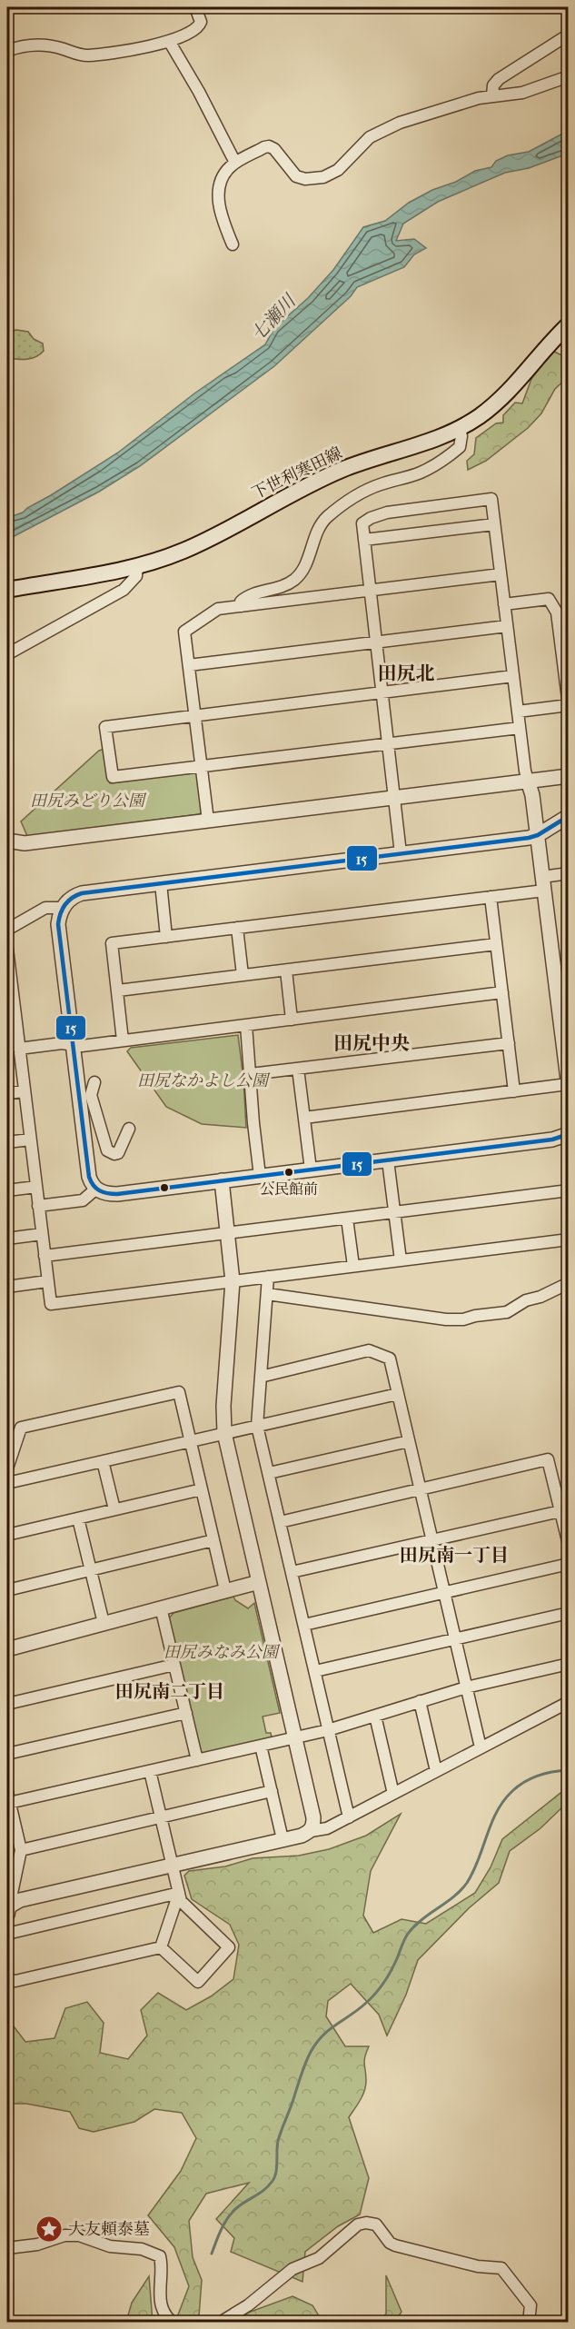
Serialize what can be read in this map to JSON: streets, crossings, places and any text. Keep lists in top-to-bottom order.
{
  "streets": {
    "main road": ["下世利寒田線"]
  },
  "districts": [
    "田尻北",
    "田尻中央",
    "田尻南一丁目",
    "田尻南二丁目"
  ],
  "water": ["七瀬川"],
  "parks": ["田尻みどり公園", "田尻なかよし公園", "田尻みなみ公園"],
  "places": {
    "other": ["公民館前"],
    "place": ["大友頼泰墓"]
  },
  "lines": ["transit line 15"]
}
